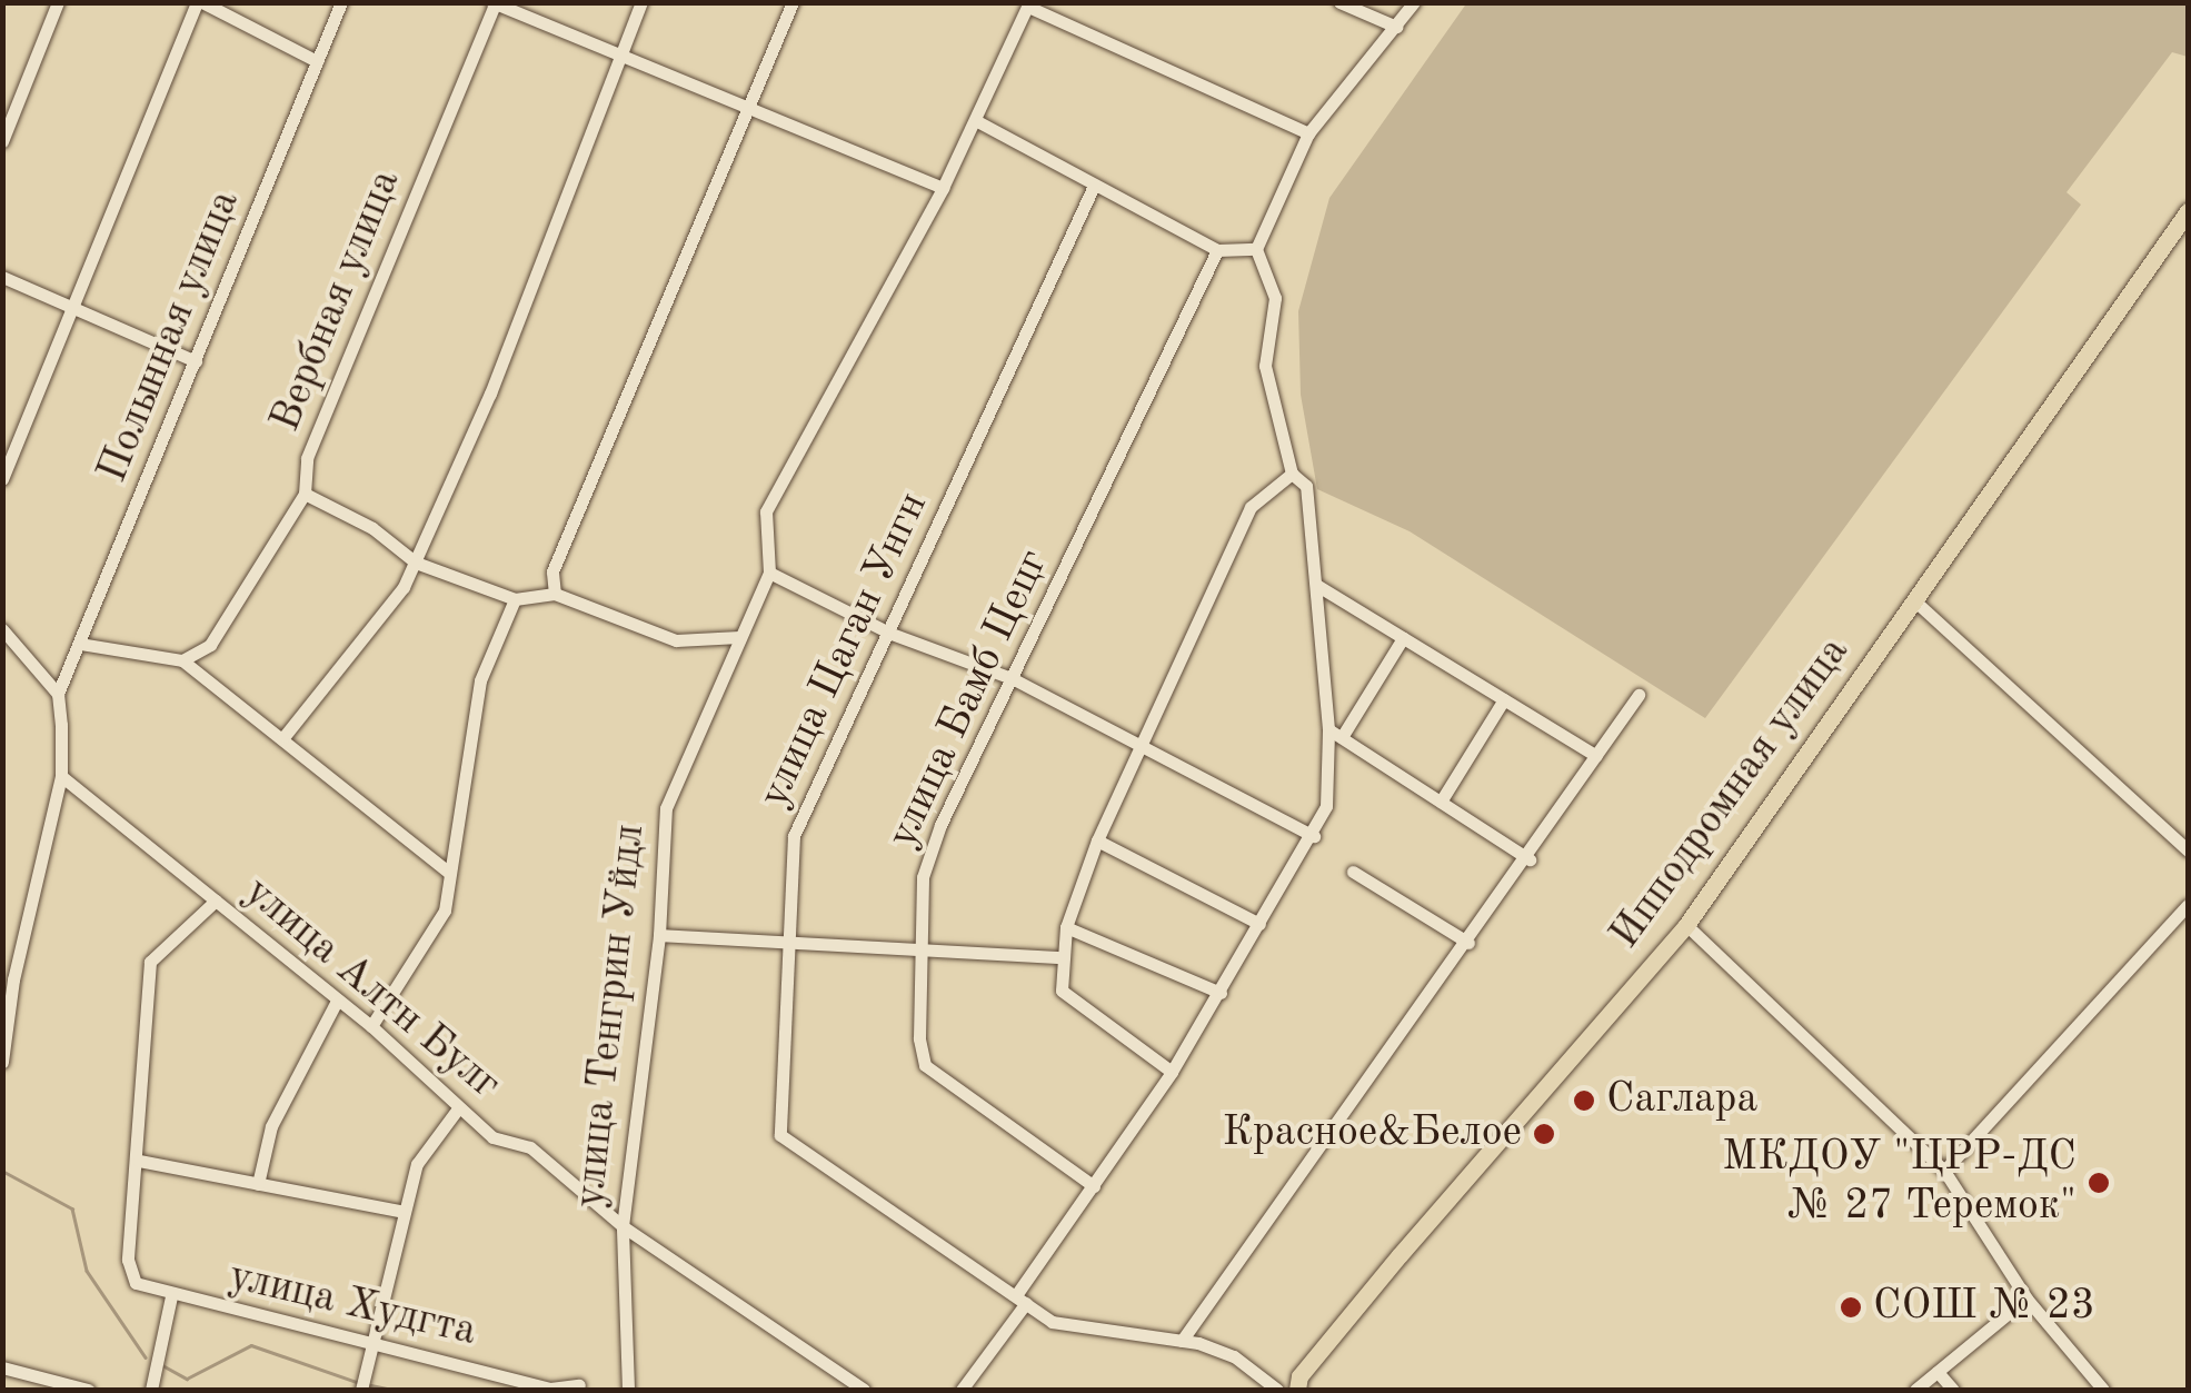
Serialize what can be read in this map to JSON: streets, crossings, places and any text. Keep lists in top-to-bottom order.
{
  "streets": {
    "main road": ["Ипподромная улица"],
    "street": [
      "Вербная улица",
      "Полынная улица",
      "улица Цаган Унгн",
      "улица Бамб Цецг",
      "улица Алтн Булг",
      "улица Тенгрин Уйдл",
      "улица Худгта"
    ]
  },
  "crossings": [
    ["улица Алтн Булг", "улица Тенгрин Уйдл"]
  ],
  "places": [
    "Саглара",
    "Красное&Белое",
    "МКДОУ \"ЦРР-ДС № 27 Теремок\"",
    "СОШ № 23"
  ]
}
